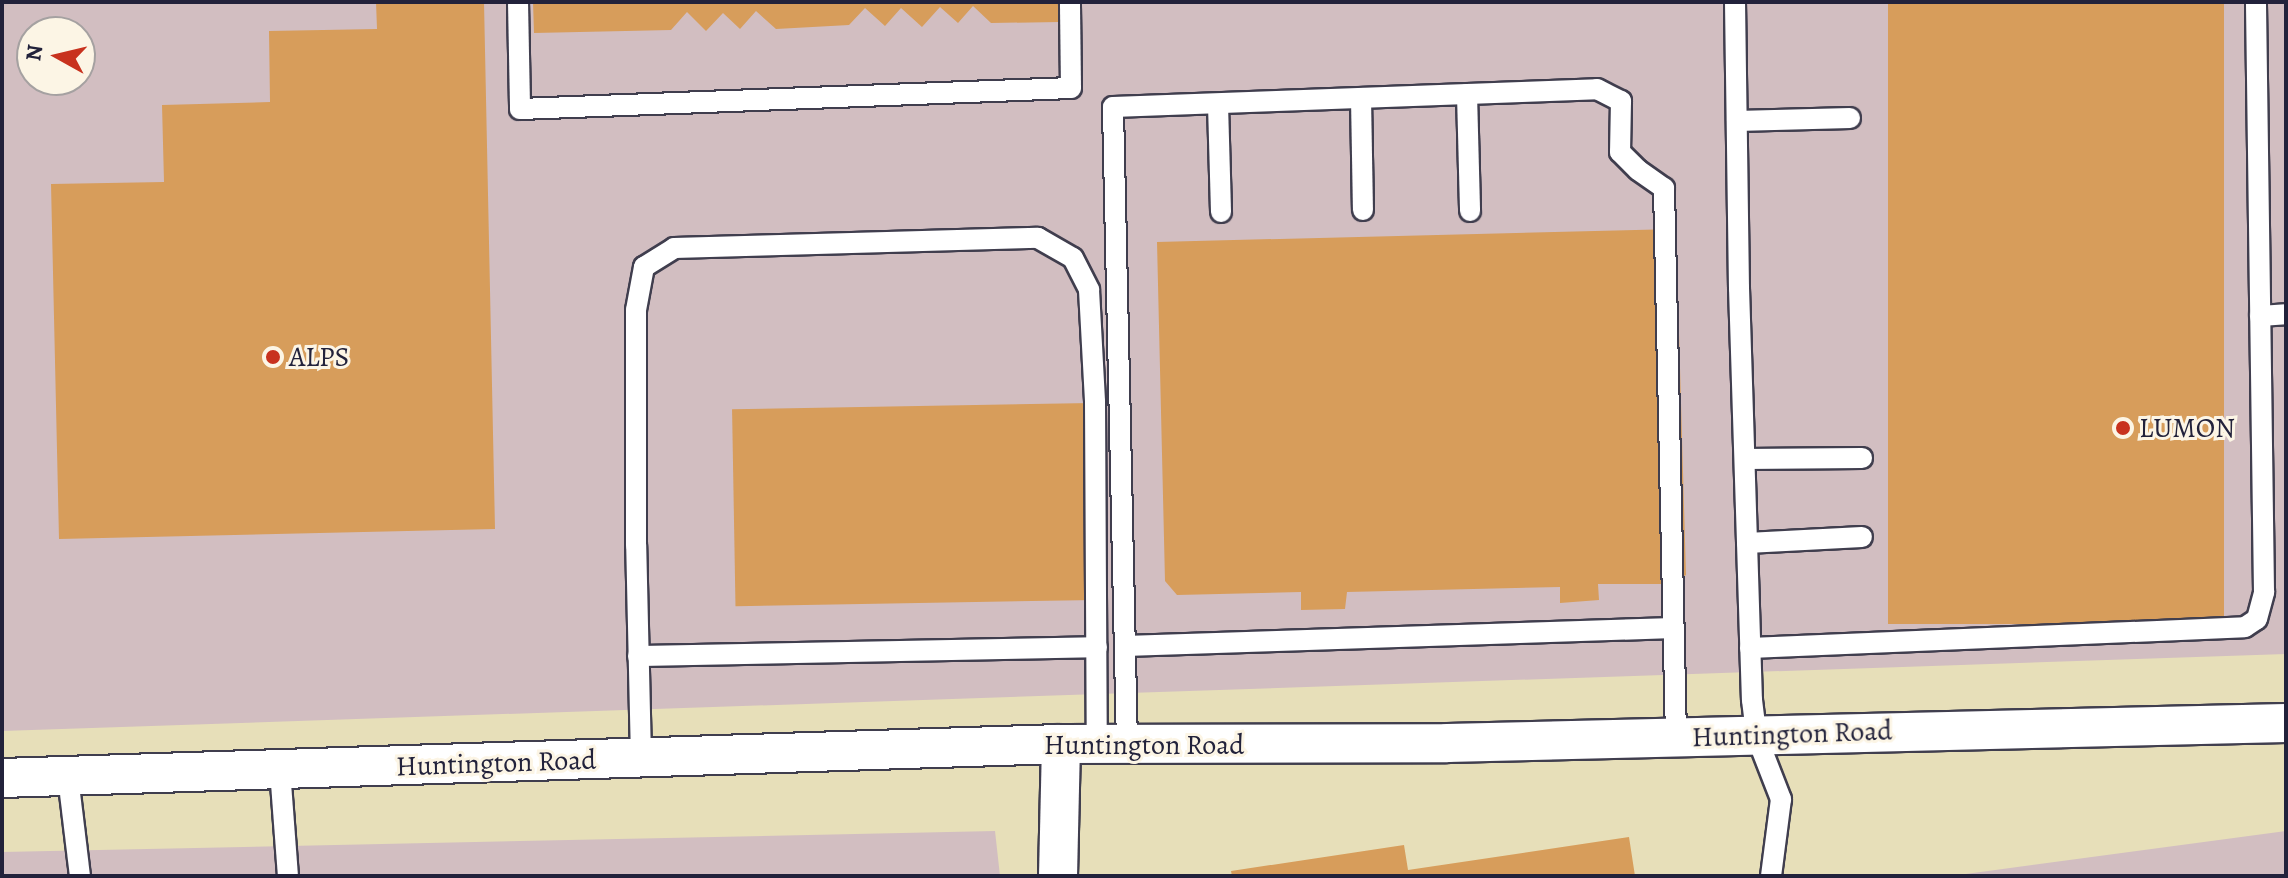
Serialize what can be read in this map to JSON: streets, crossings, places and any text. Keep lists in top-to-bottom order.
{
  "streets": {
    "street": ["Huntington Road"]
  },
  "places": ["ALPS", "LUMON"],
  "north": "left"
}
